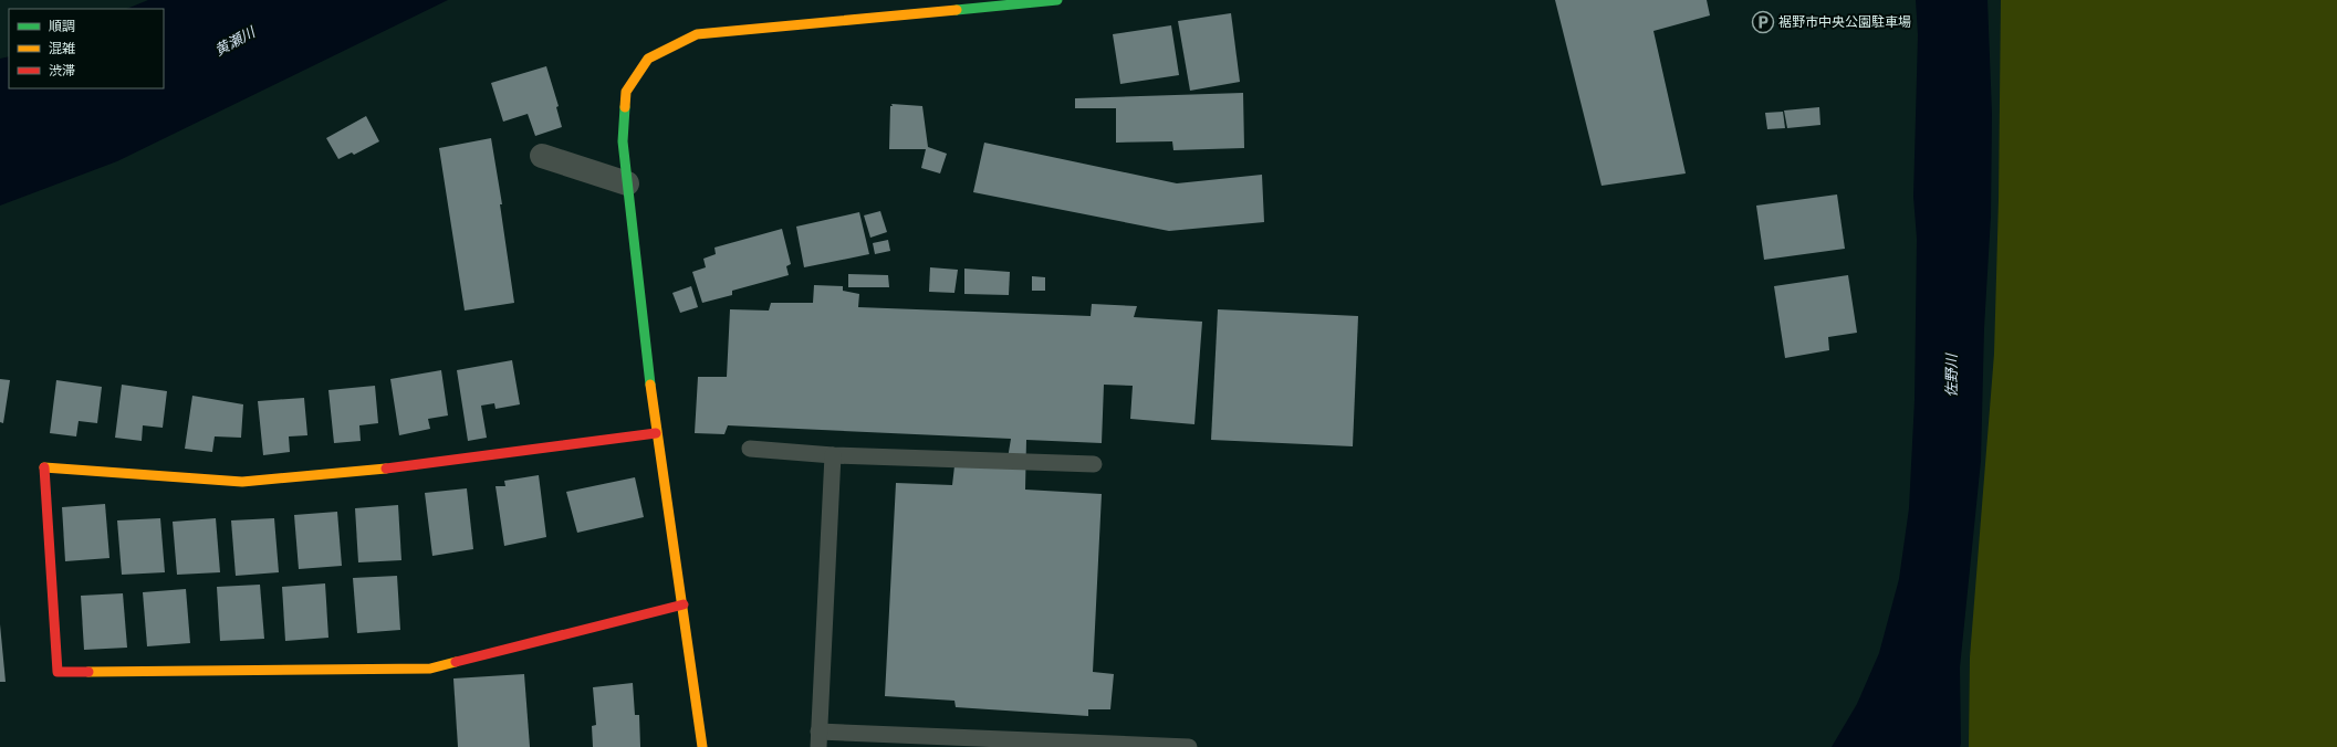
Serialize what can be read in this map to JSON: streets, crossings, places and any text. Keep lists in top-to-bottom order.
{
  "water": ["黄瀬川", "佐野川"],
  "places": {
    "parking": ["裾野市中央公園駐車場"]
  },
  "legend": ["順調", "混雑", "渋滞"]
}
